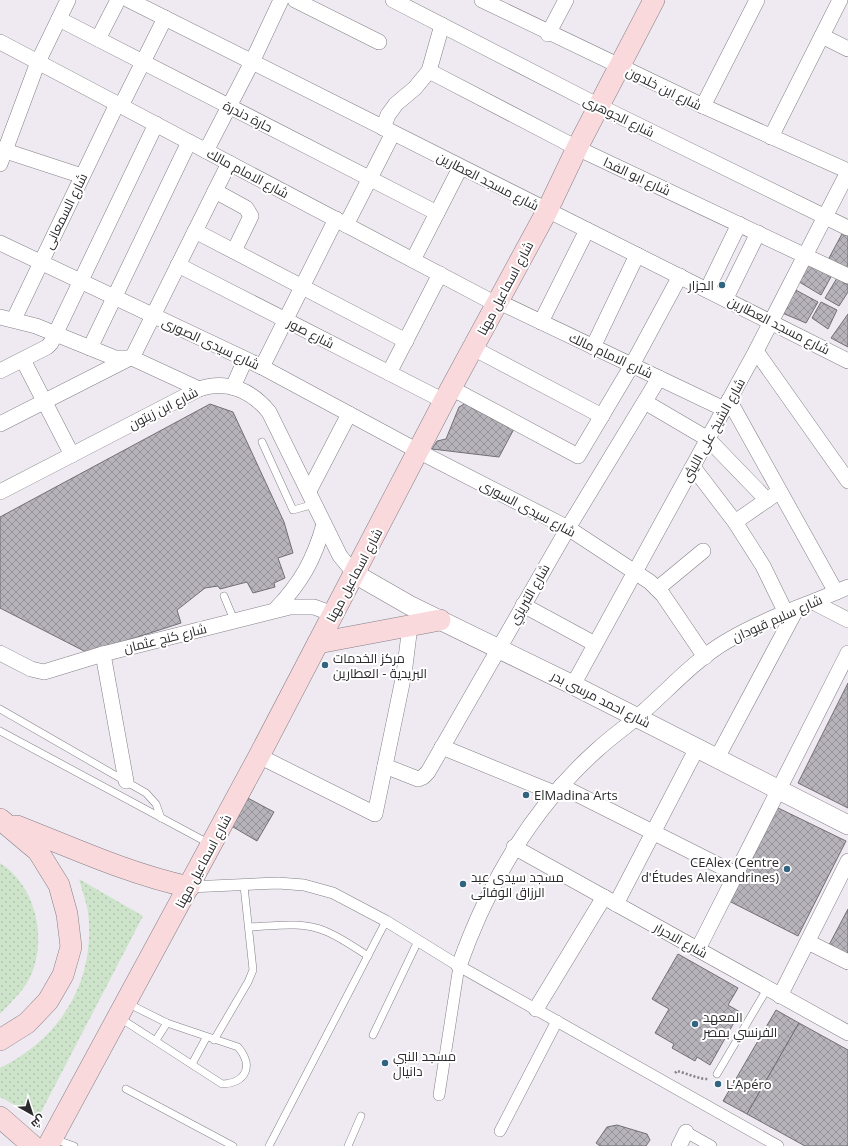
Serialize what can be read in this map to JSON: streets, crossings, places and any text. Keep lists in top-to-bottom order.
{
  "streets": {
    "main road": ["شارع اسماعيل مهنا"],
    "street": [
      "شارع ابن خلدون",
      "حارة دندرة",
      "شارع الجوهرى",
      "شارع الامام مالك",
      "شارع ابو الفدا",
      "شارع مسجد العطارين",
      "شارع السمعانى",
      "شارع صور",
      "شارع سيدى الصورى",
      "شارع ابن زيتون",
      "شارع الشيخ على الليثى",
      "شارع سيدى السورى",
      "شارع التبريزي",
      "شارع سليم قيودان",
      "شارع كنج عثمان",
      "شارع احمد مرسى بدر",
      "شارع الاحرار"
    ]
  },
  "crossings": [
    ["شارع ابن خلدون", "شارع اسماعيل مهنا"],
    ["شارع ابن خلدون", "شارع الشيخ على الليثى"],
    ["حارة دندرة", "شارع السمعانى"],
    ["شارع الجوهرى", "شارع اسماعيل مهنا"],
    ["شارع الجوهرى", "شارع الشيخ على الليثى"],
    ["شارع الامام مالك", "شارع السمعانى"],
    ["شارع الامام مالك", "شارع اسماعيل مهنا"],
    ["شارع الامام مالك", "شارع الشيخ على الليثى"],
    ["شارع الامام مالك", "شارع التبريزي"],
    ["شارع ابو الفدا", "شارع اسماعيل مهنا"],
    ["شارع ابو الفدا", "شارع الشيخ على الليثى"],
    ["شارع مسجد العطارين", "شارع السمعانى"],
    ["شارع مسجد العطارين", "شارع اسماعيل مهنا"],
    ["شارع مسجد العطارين", "شارع الشيخ على الليثى"],
    ["شارع السمعانى", "شارع سيدى الصورى"],
    ["شارع اسماعيل مهنا", "شارع صور"],
    ["شارع اسماعيل مهنا", "شارع سيدى الصورى"],
    ["شارع اسماعيل مهنا", "شارع ابن زيتون"],
    ["شارع اسماعيل مهنا", "شارع سيدى السورى"],
    ["شارع اسماعيل مهنا", "شارع كنج عثمان"],
    ["شارع اسماعيل مهنا", "شارع احمد مرسى بدر"],
    ["شارع سيدى الصورى", "شارع سيدى السورى"],
    ["شارع ابن زيتون", "شارع احمد مرسى بدر"],
    ["شارع الشيخ على الليثى", "شارع سيدى السورى"],
    ["شارع الشيخ على الليثى", "شارع احمد مرسى بدر"],
    ["شارع سيدى السورى", "شارع التبريزي"],
    ["شارع سيدى السورى", "شارع سليم قيودان"],
    ["شارع التبريزي", "شارع احمد مرسى بدر"],
    ["شارع سليم قيودان", "شارع احمد مرسى بدر"],
    ["شارع سليم قيودان", "شارع الاحرار"]
  ],
  "places": [
    "الجزار",
    "مركز الخدمات البريدية - العطارين",
    "ElMadina Arts",
    "CEAlex (Centre d'Études Alexandrines)",
    "مسجد سيدى عبد الرزاق الوفائى",
    "المعهد الفرنسي بمصر",
    "مسجد النبي دانيال",
    "L’Apéro"
  ],
  "north": "bottom right"
}
